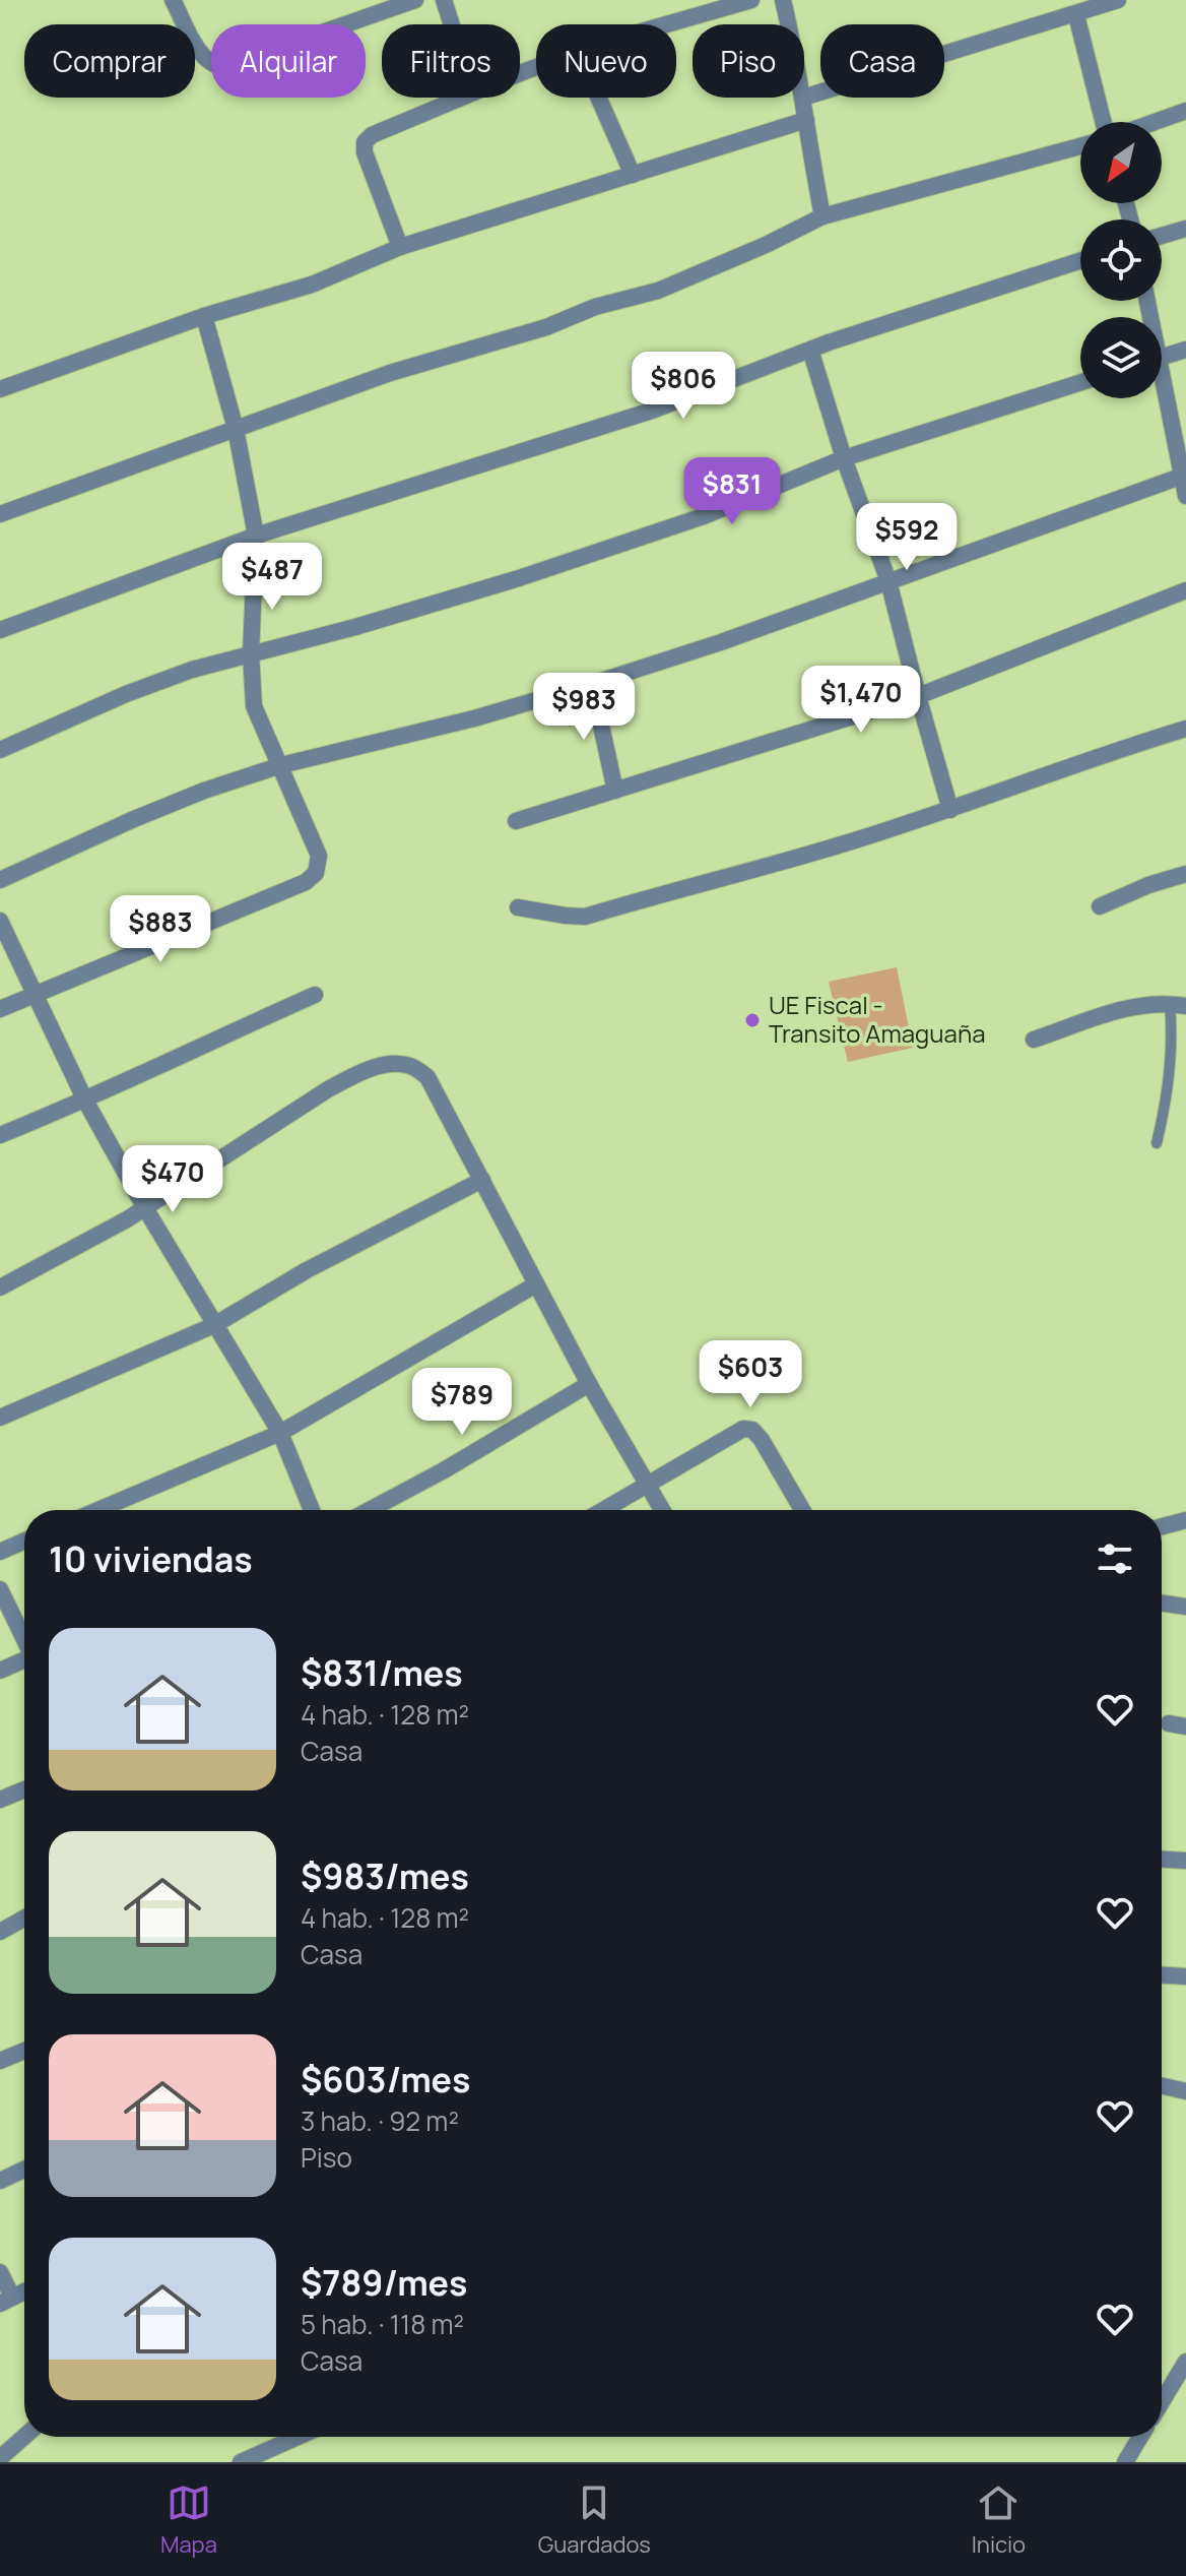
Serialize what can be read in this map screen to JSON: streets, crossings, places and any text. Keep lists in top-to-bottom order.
{
  "places": ["UE Fiscal - Transito Amaguaña"],
  "north": "bottom left",
  "page": {
    "chip": [
      "Comprar",
      "Alquilar",
      "Filtros",
      "Nuevo",
      "Piso",
      "Casa"
    ],
    "price": [
      "$806",
      "$831",
      "$592",
      "$487",
      "$1,470",
      "$983",
      "$883",
      "$470",
      "$603",
      "$789"
    ],
    "heading": "10 viviendas",
    "list": [
      {
        "name": "$831/mes",
        "note": "4 hab. · 128 m² · Casa"
      },
      {
        "name": "$983/mes",
        "note": "4 hab. · 128 m² · Casa"
      },
      {
        "name": "$603/mes",
        "note": "3 hab. · 92 m² · Piso"
      },
      {
        "name": "$789/mes",
        "note": "5 hab. · 118 m² · Casa"
      }
    ],
    "tabs": ["Mapa", "Guardados", "Inicio"]
  }
}
